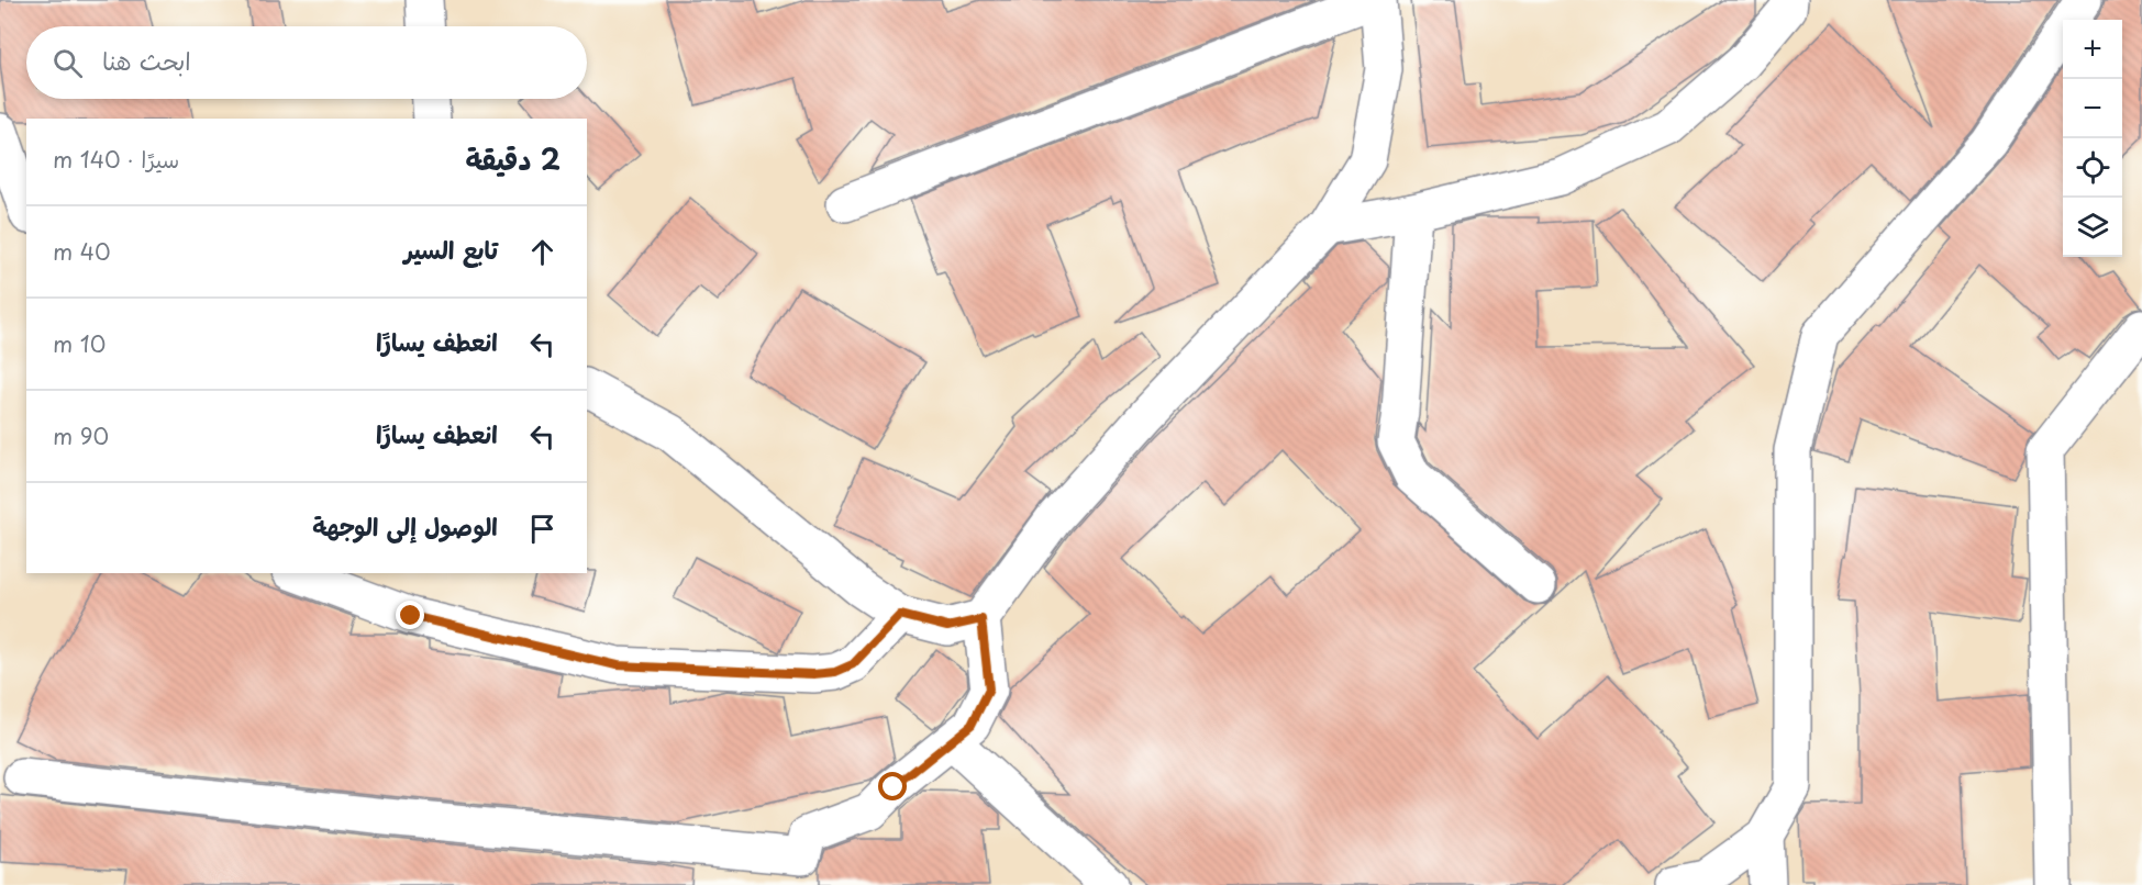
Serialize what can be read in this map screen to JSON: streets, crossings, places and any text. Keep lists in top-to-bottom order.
{
  "page": {
    "map_buttons": ["+", "−"],
    "search": "ابحث هنا",
    "heading": ["2 دقيقة", "سيرًا · 140 m"],
    "list": [
      ["تابع السير", "40 m"],
      ["انعطف يسارًا", "10 m"],
      ["انعطف يسارًا", "90 m"],
      "الوصول إلى الوجهة"
    ]
  }
}
